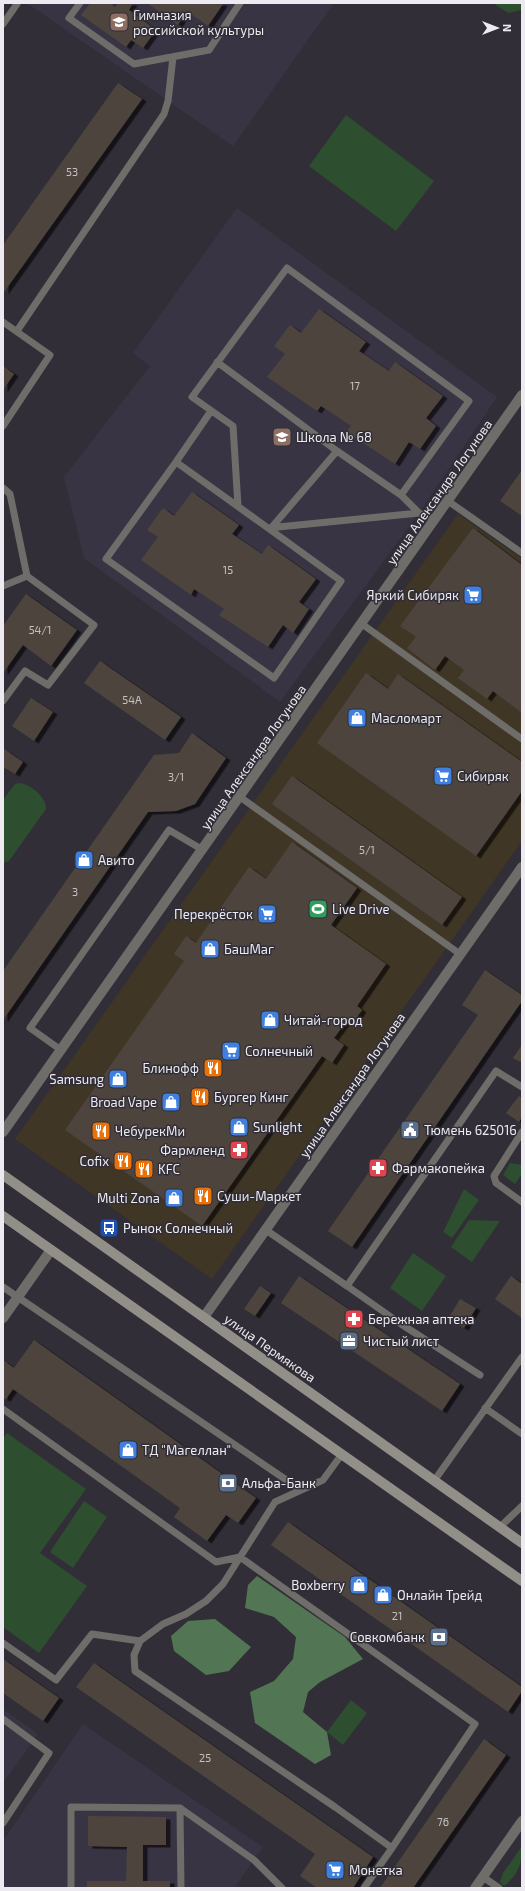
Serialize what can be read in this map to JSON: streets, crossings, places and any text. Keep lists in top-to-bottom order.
{
  "streets": {
    "main road": ["улица Пермякова"],
    "street": ["улица Александра Логунова"]
  },
  "crossings": [
    ["улица Александра Логунова", "улица Пермякова"]
  ],
  "places": {
    "school or university": ["Гимназия российской культуры", "Школа № 68"],
    "supermarket": [
      "Яркий Сибиряк",
      "Сибиряк",
      "Перекрёсток",
      "Солнечный",
      "Монетка"
    ],
    "shop": [
      "Масломарт",
      "Авито",
      "БашМаг",
      "Читай-город",
      "Samsung",
      "Broad Vape",
      "Sunlight",
      "Multi Zona",
      "ТД \"Магеллан\"",
      "Boxberry",
      "Онлайн Трейд"
    ],
    "sports": ["Live Drive"],
    "restaurant": [
      "Блинофф",
      "Бургер Кинг",
      "ЧебурекМи",
      "Cofix",
      "KFC",
      "Суши-Маркет"
    ],
    "public building": ["Тюмень 625016"],
    "pharmacy": ["Фармленд", "Фармакопейка", "Бережная аптека"],
    "bus stop": ["Рынок Cолнечный"],
    "office": ["Чистый лист"],
    "bank": ["Альфа-Банк", "Совкомбанк"]
  },
  "house_numbers": [
    "53",
    "17",
    "15",
    "54/1",
    "54А",
    "3/1",
    "5/1",
    "3",
    "21",
    "25",
    "76"
  ],
  "north": "right"
}
